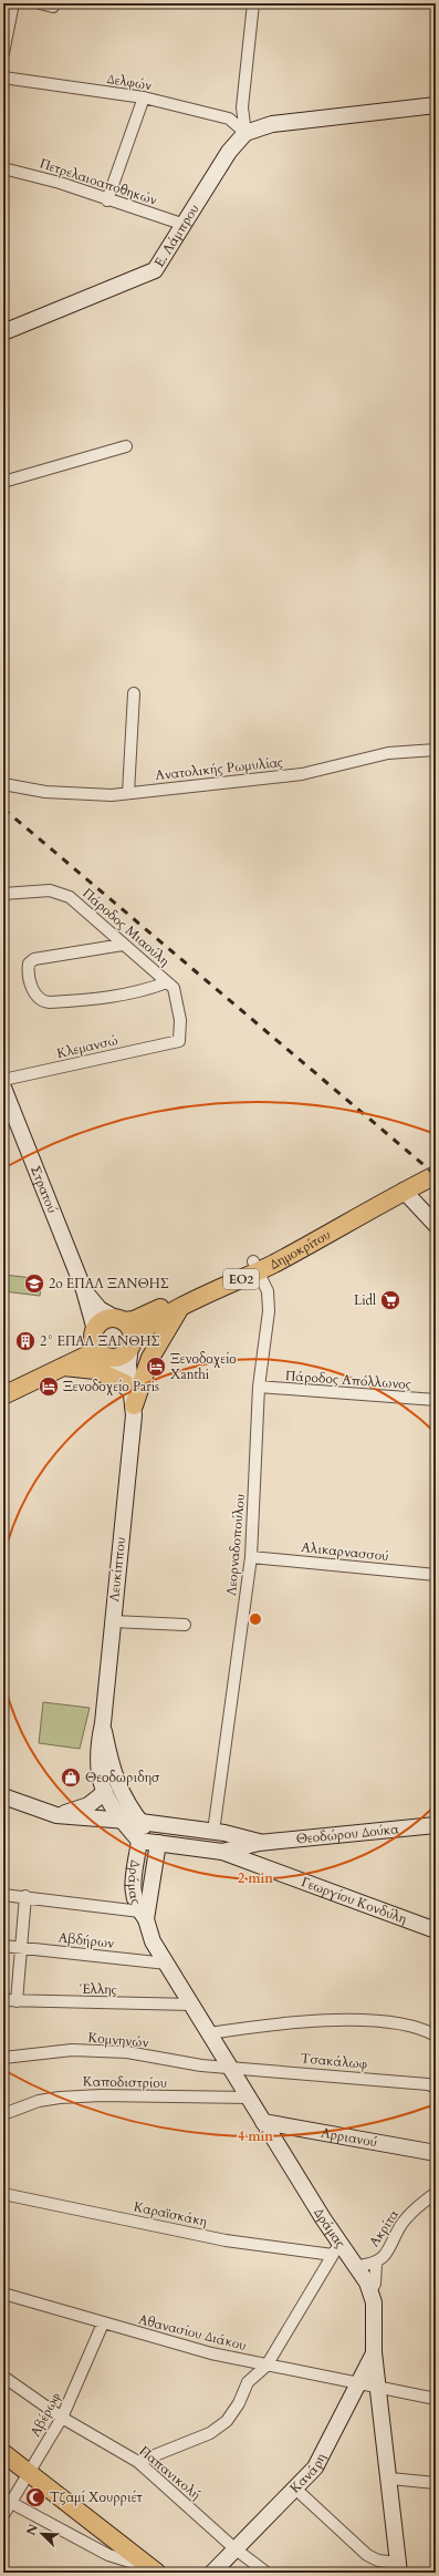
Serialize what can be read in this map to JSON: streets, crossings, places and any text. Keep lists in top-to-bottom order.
{
  "streets": {
    "main road": ["Δημοκρίτου", "ΕΟ2"],
    "street": [
      "Δελφών",
      "Πετρελαιοαποθηκών",
      "Ε. Λάμπρου",
      "Ανατολικής Ρωμυλίας",
      "Πάροδος Μιαούλη",
      "Κλεμανσώ",
      "Στρατού",
      "Πάροδος Απόλλωνος",
      "Λεορναδοπούλου",
      "Αλικαρνασσού",
      "Λευκίππου",
      "Θεοδώρου Δούκα",
      "Δράμας",
      "Γεωργίου Κονδύλη",
      "Αβδήρων",
      "Έλλης",
      "Κομνηνών",
      "Τσακάλωφ",
      "Καποδιστρίου",
      "Αρριανού",
      "Καραϊσκάκη",
      "Ακρίτα",
      "Αθανασίου Διάκου",
      "Αβέρωφ",
      "Κανάρη",
      "Παπανικολή"
    ]
  },
  "crossings": [
    ["Δελφών", "Ε. Λάμπρου"],
    ["Πετρελαιοαποθηκών", "Ε. Λάμπρου"],
    ["Πάροδος Μιαούλη", "Κλεμανσώ"],
    ["Στρατού", "Δημοκρίτου"],
    ["Στρατού", "ΕΟ2"],
    ["Στρατού", "Λευκίππου"],
    ["Δημοκρίτου", "ΕΟ2"],
    ["Δημοκρίτου", "Λεορναδοπούλου"],
    ["Δημοκρίτου", "Λευκίππου"],
    ["ΕΟ2", "Λευκίππου"],
    ["Πάροδος Απόλλωνος", "Λεορναδοπούλου"],
    ["Λεορναδοπούλου", "Αλικαρνασσού"],
    ["Λεορναδοπούλου", "Θεοδώρου Δούκα"],
    ["Λευκίππου", "Θεοδώρου Δούκα"],
    ["Λευκίππου", "Δράμας"],
    ["Θεοδώρου Δούκα", "Δράμας"],
    ["Θεοδώρου Δούκα", "Γεωργίου Κονδύλη"],
    ["Δράμας", "Αβδήρων"],
    ["Δράμας", "Έλλης"],
    ["Δράμας", "Κομνηνών"],
    ["Δράμας", "Τσακάλωφ"],
    ["Δράμας", "Καποδιστρίου"],
    ["Δράμας", "Αρριανού"],
    ["Δράμας", "Καραϊσκάκη"],
    ["Δράμας", "Ακρίτα"],
    ["Δράμας", "Αθανασίου Διάκου"],
    ["Δράμας", "Κανάρη"],
    ["Κομνηνών", "Τσακάλωφ"],
    ["Αθανασίου Διάκου", "Αβέρωφ"],
    ["Αθανασίου Διάκου", "Κανάρη"],
    ["Αβέρωφ", "Παπανικολή"],
    ["Κανάρη", "Παπανικολή"]
  ],
  "places": {
    "school or university": ["2o ΕΠΑΛ ΞΑΝΘΗΣ"],
    "supermarket": ["Lidl"],
    "building": ["2° ΕΠΑΛ ΞΑΝΘΗΣ"],
    "hotel": ["Ξενοδοχείο Xanthi", "Ξενοδοχείο Paris"],
    "shop": ["Θεοδωριδησ"],
    "mosque": ["Τζαμί Χουρριέτ"]
  },
  "north": "top left",
  "rings": ["2 min", "4 min"]
}
